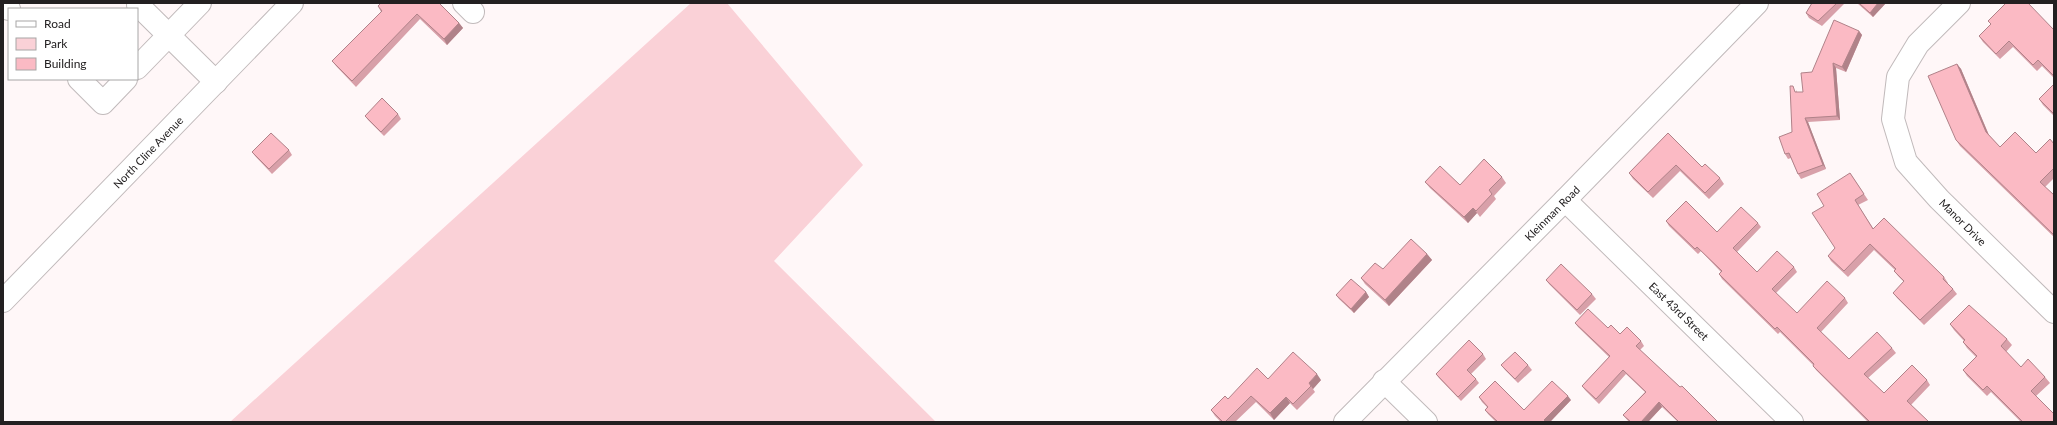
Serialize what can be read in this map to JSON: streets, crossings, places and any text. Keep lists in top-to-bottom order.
{
  "streets": {
    "street": [
      "North Cline Avenue",
      "Kleinman Road",
      "Manor Drive",
      "East 43rd Street"
    ]
  },
  "crossings": [
    ["Kleinman Road", "East 43rd Street"]
  ],
  "legend": ["Road", "Park", "Building"]
}
